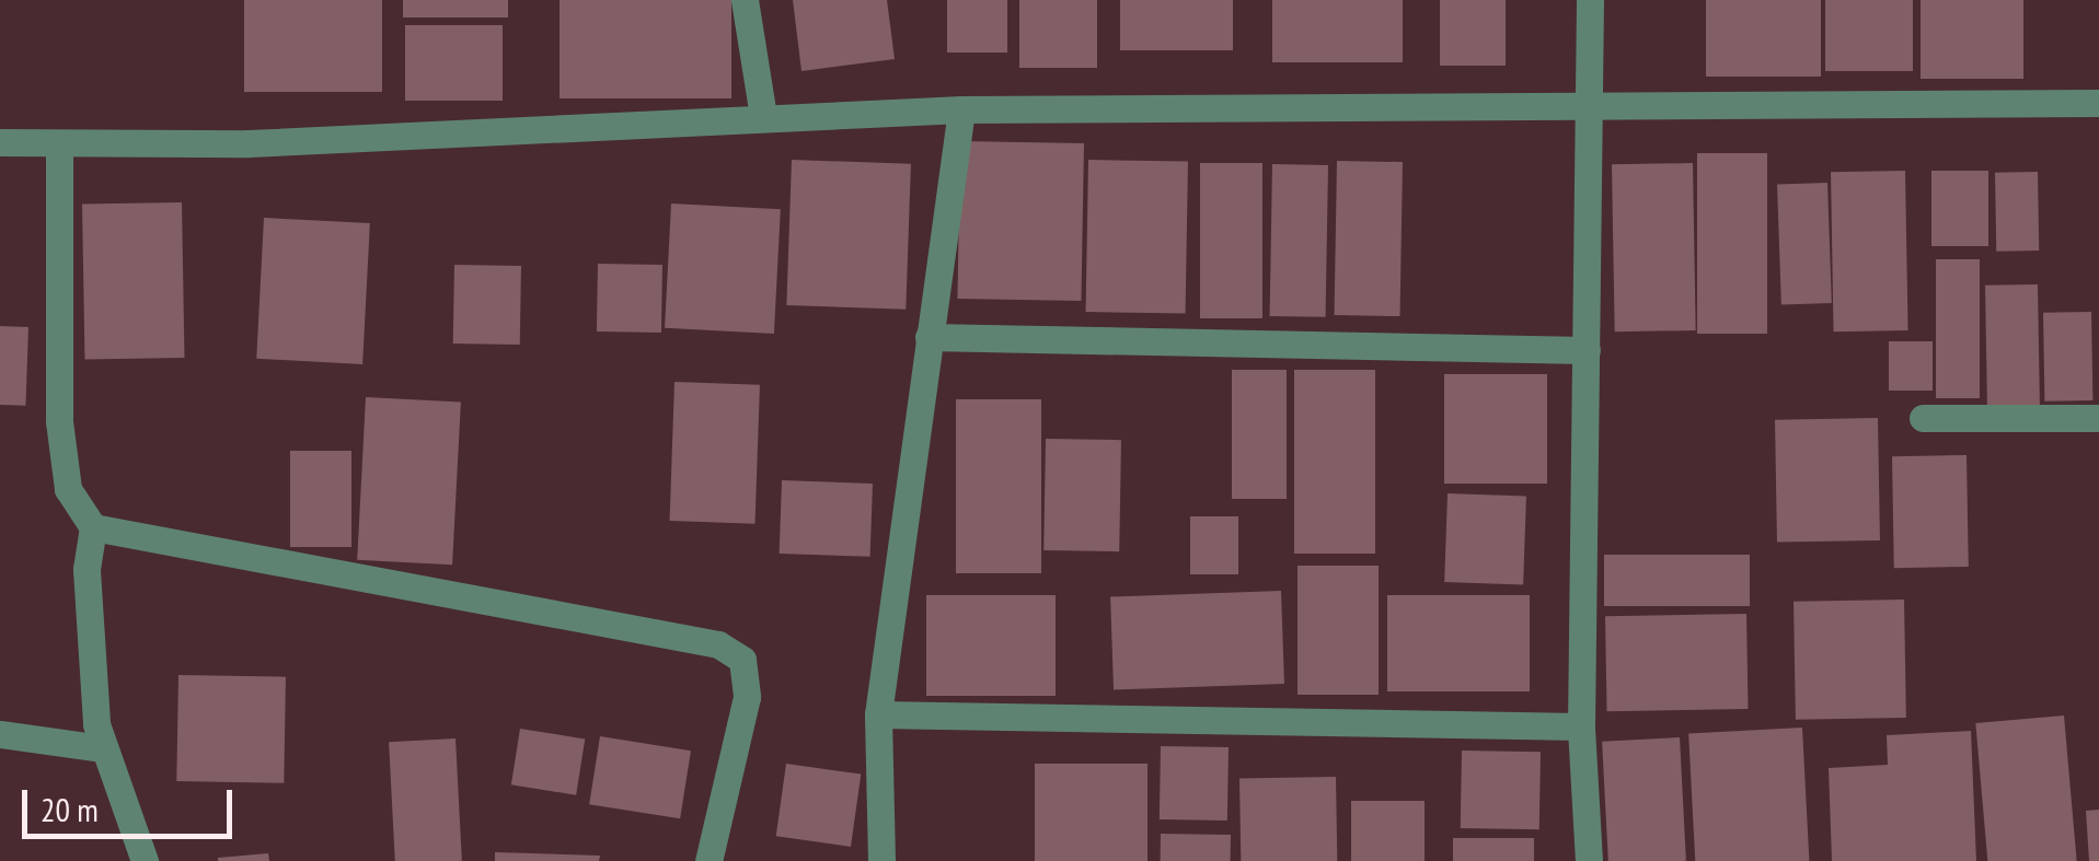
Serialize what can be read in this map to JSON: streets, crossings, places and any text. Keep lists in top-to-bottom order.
{
  "scale_bar": "20 m"
}
